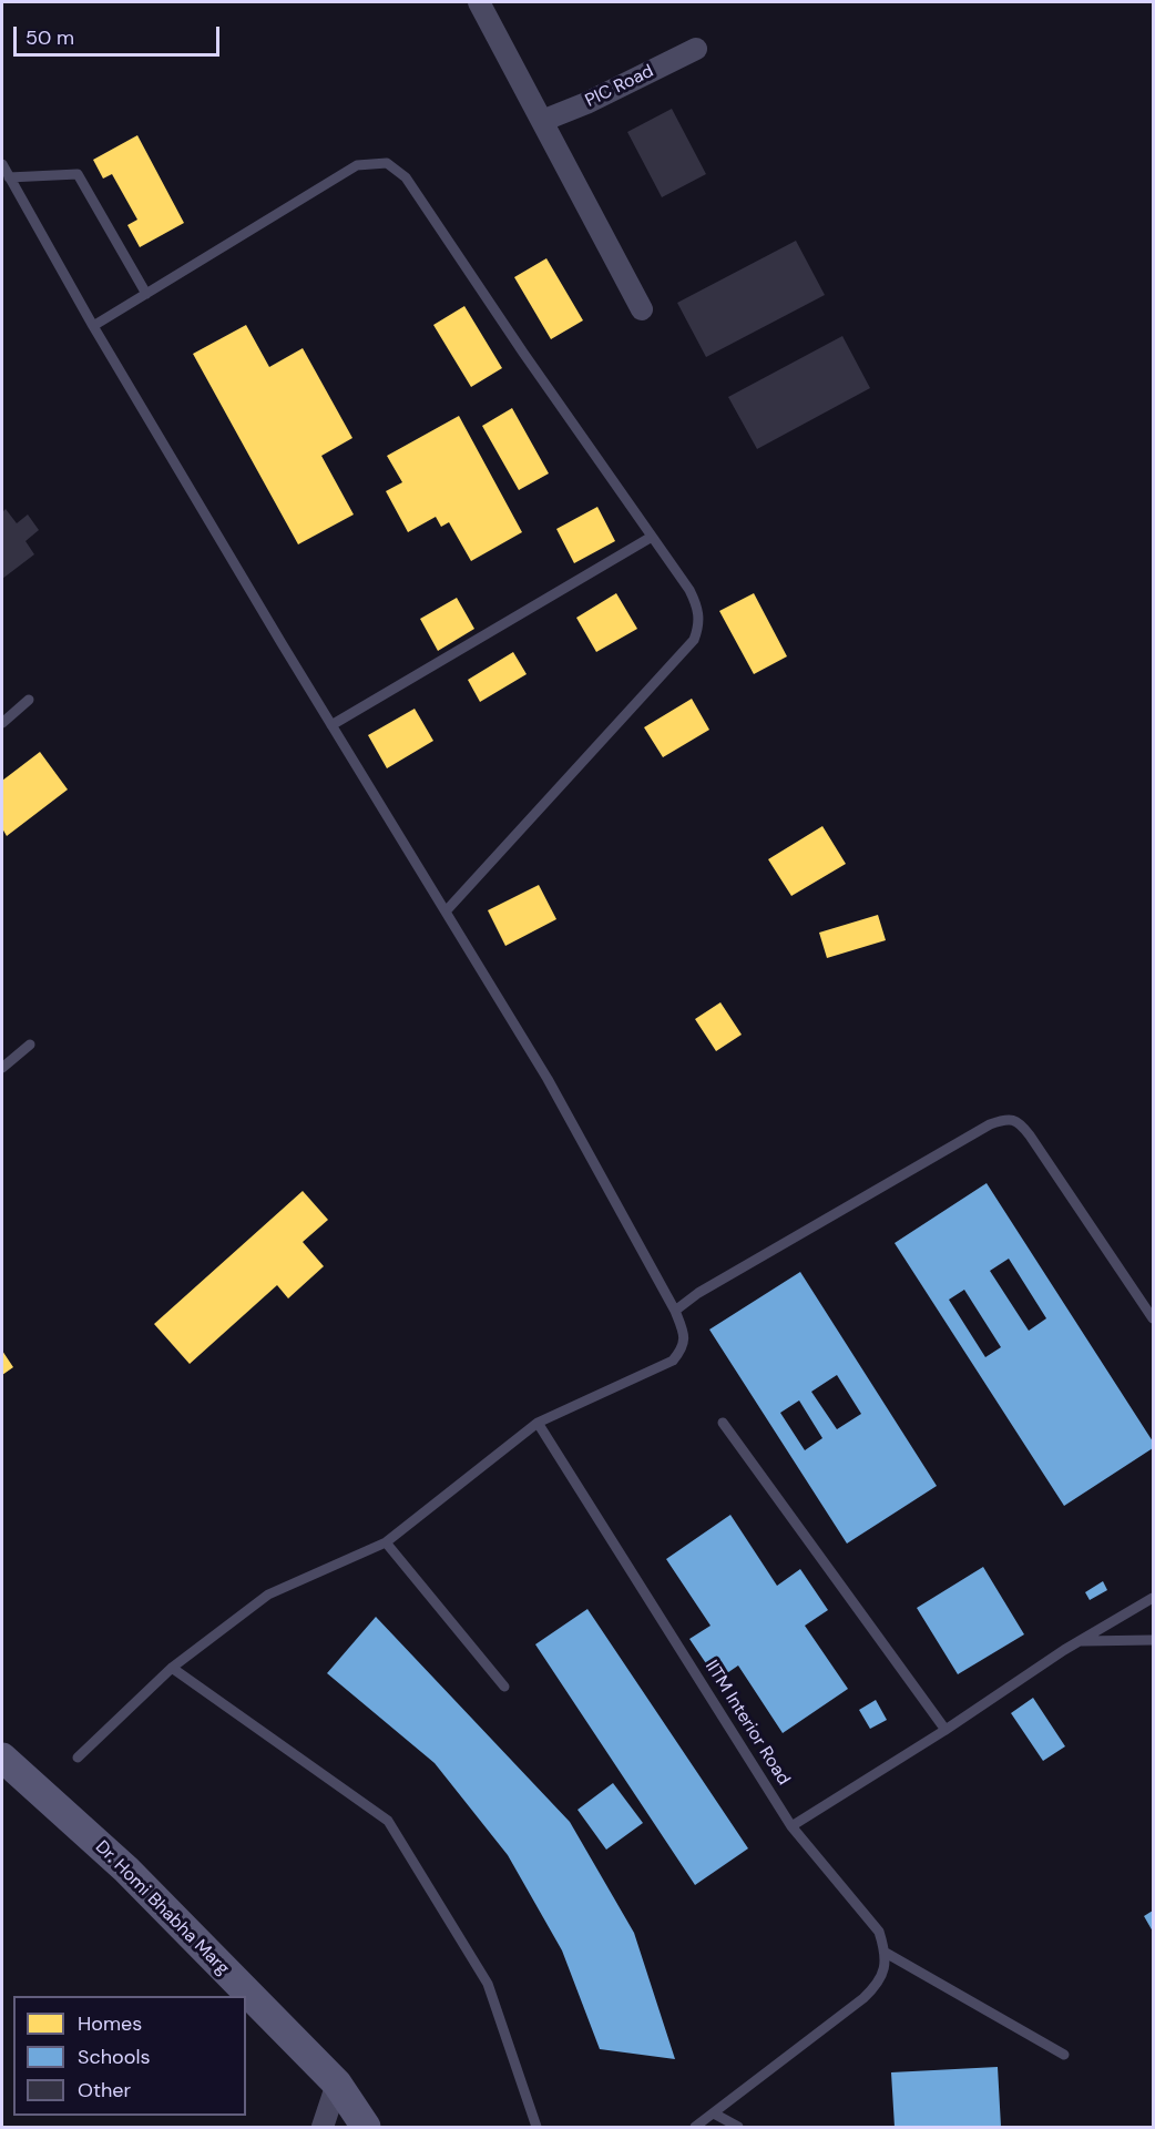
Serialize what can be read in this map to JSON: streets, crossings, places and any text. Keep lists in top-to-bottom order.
{
  "streets": {
    "main road": ["Dr. Homi Bhabha Marg"],
    "street": ["PIC Road"],
    "lane": ["IITM Interior Road"]
  },
  "legend": ["Homes", "Schools", "Other"],
  "scale_bar": "50 m"
}
